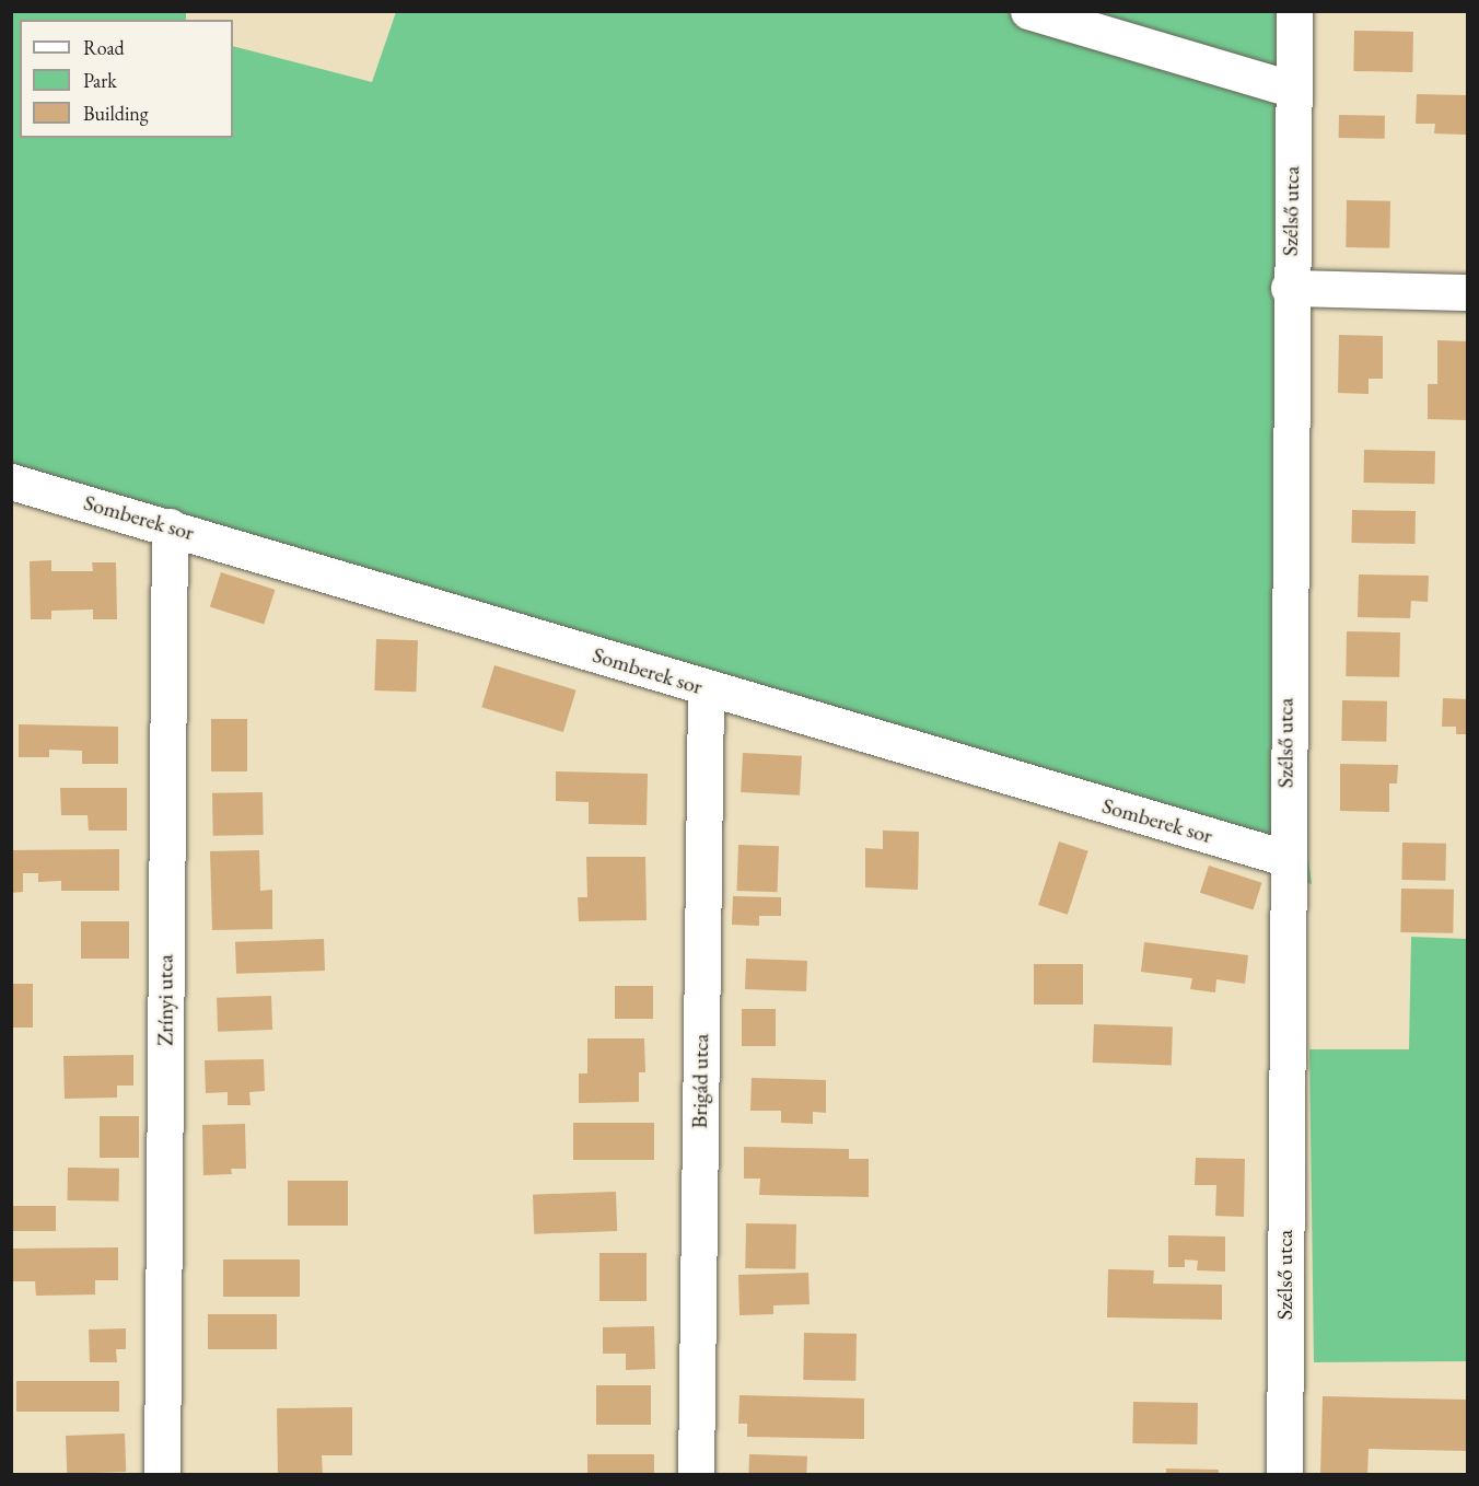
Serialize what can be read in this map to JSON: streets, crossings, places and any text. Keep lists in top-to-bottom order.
{
  "streets": {
    "street": [
      "Szélső utca",
      "Somberek sor",
      "Zrínyi utca",
      "Brigád utca"
    ]
  },
  "crossings": [
    ["Szélső utca", "Somberek sor"],
    ["Somberek sor", "Zrínyi utca"],
    ["Somberek sor", "Brigád utca"]
  ],
  "legend": ["Road", "Park", "Building"]
}
